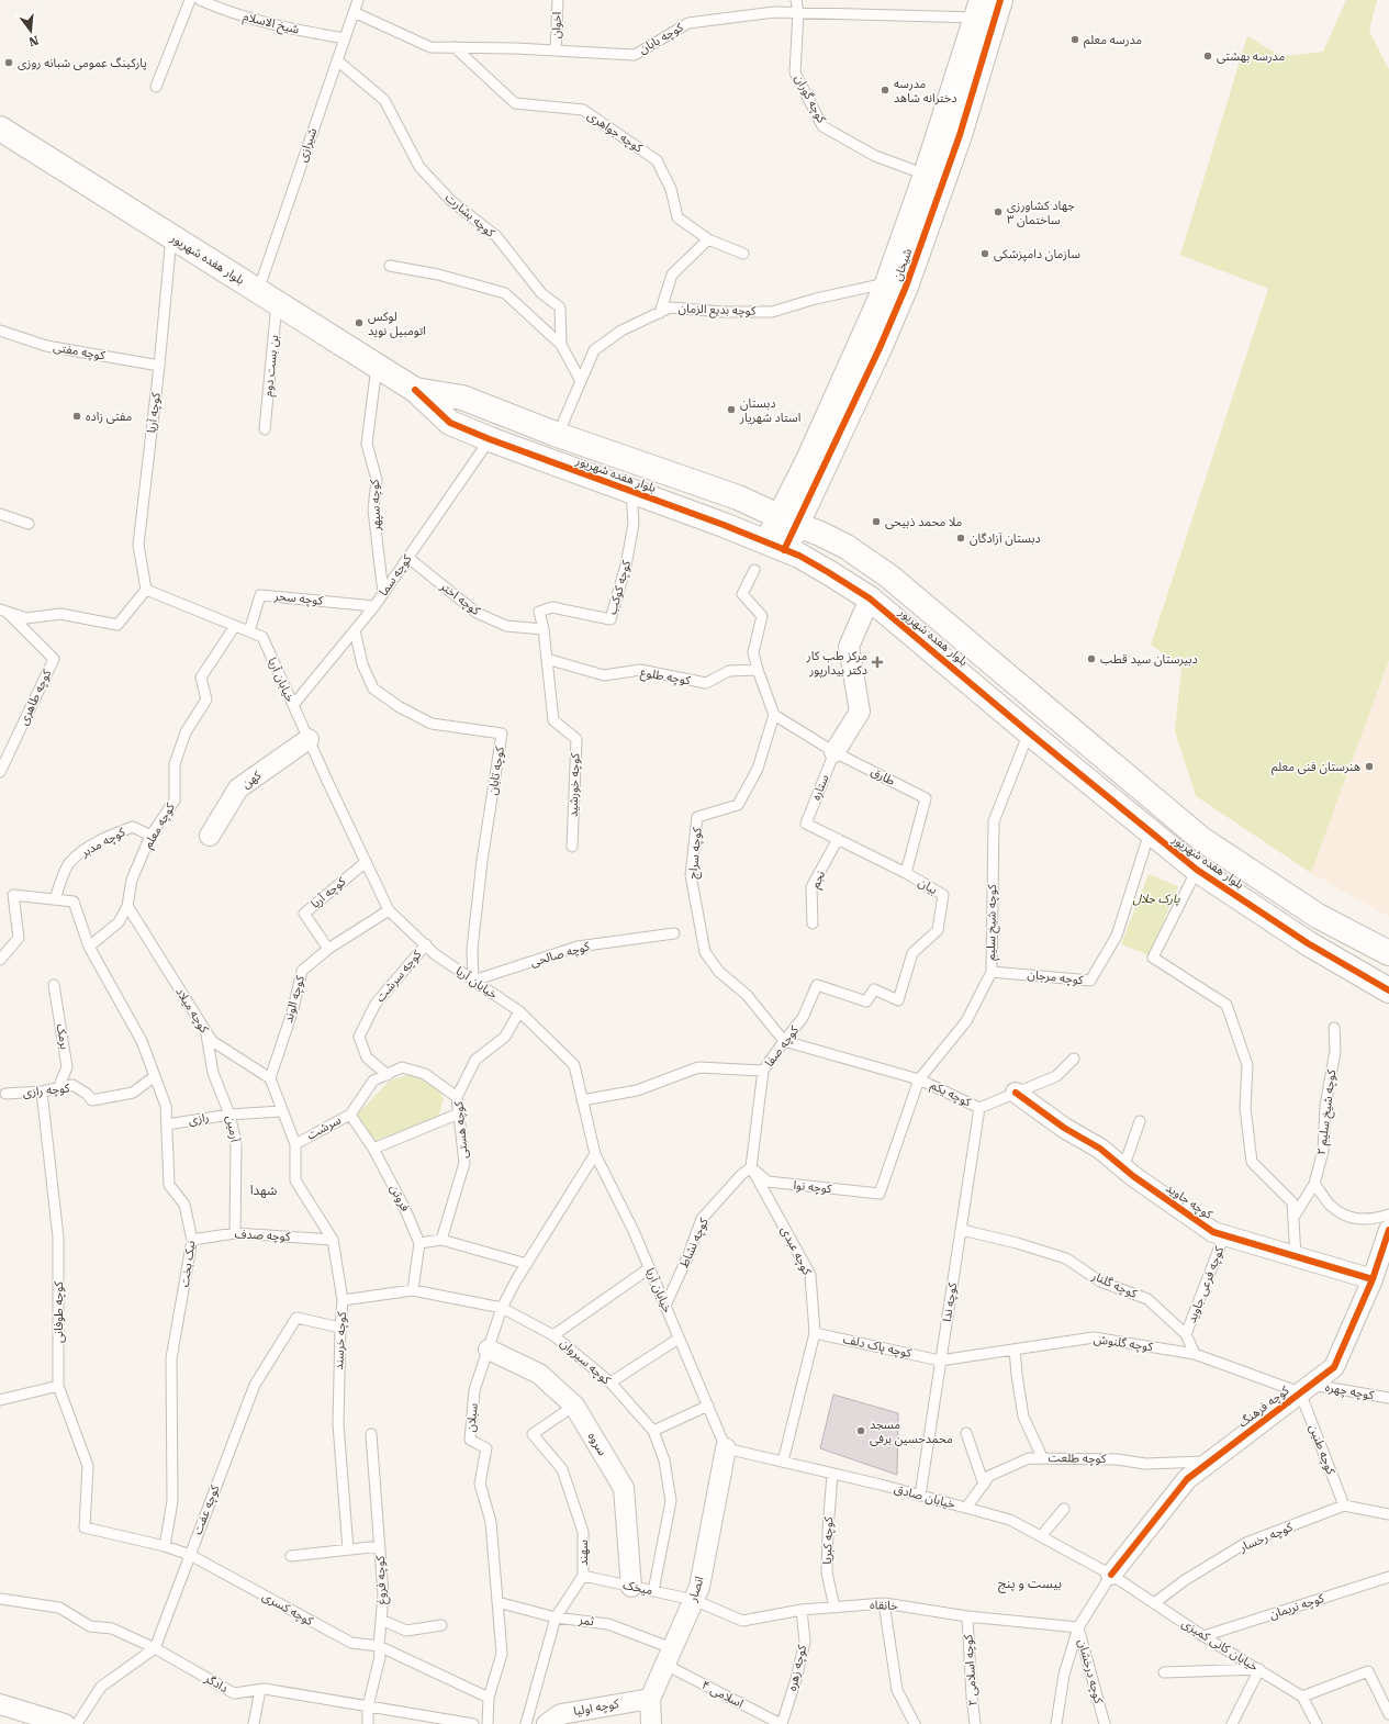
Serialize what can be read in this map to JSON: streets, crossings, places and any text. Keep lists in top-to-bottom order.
{
  "streets": {
    "street": [
      "بلوار هفده شهریور",
      "شیخان",
      "کهن",
      "کوچه جاوید",
      "کوچه فرهنگ",
      "سروه",
      "انصار",
      "کوچه اولیا"
    ],
    "lane": [
      "شیخ الاسلام",
      "اخوان",
      "کوچه بابان",
      "کوچه گوران",
      "کوچه جواهری",
      "شیرازی",
      "کوچه بشارت",
      "کوچه بدیع الزمان",
      "کوچه مفتی",
      "بن بست دوم",
      "کوچه آریا",
      "کوچه سپهر",
      "کوچه سما",
      "کوچه کوکب",
      "کوچه سحر",
      "کوچه اختر",
      "کوچه طلوع",
      "خیابان آریا",
      "کوچه طاهری",
      "کوچه تابان",
      "طارق",
      "کوچه خورشید",
      "ستاره",
      "کوچه معلم",
      "کوچه مدبر",
      "کوچه سراج",
      "نجم",
      "بیان",
      "کوچه شیخ سلیم",
      "کوچه صالحی",
      "کوچه سرشت",
      "کوچه مرجان",
      "کوچه الوند",
      "کوچه میلاد",
      "برمک",
      "کوچه صفا",
      "کوچه رازی",
      "کوچه یکم",
      "کوچه شیخ سلیم ۲",
      "رازی",
      "سرشت",
      "آرمین",
      "کوچه هستی",
      "کوچه نوا",
      "فروتن",
      "کوچه صدف",
      "کوچه نشاط",
      "کوچه عبدی",
      "نیک بخت",
      "کوچه گلنار",
      "کوچه فرعی جاوید",
      "کوچه ندا",
      "کوچه طوفانی",
      "کوچه خرسند",
      "کوچه گلنوش",
      "کوچه پاک دلف",
      "کوچه سیروان",
      "کوچه چهره",
      "سبلان",
      "کوچه طنین",
      "کوچه طلعت",
      "خیابان صادق",
      "کوچه عفت",
      "کوچه رخسار",
      "کوچه کبریا",
      "سهند",
      "کوچه فروغ",
      "میخک",
      "خانقاه",
      "کوچه نریمان",
      "کوچه کسری",
      "ثمر",
      "خیابان کانی کمیزی",
      "کوچه زهره",
      "کوچه اسلامی ۲",
      "کوچه درخشان",
      "دادگر",
      "اسلامی ۴"
    ]
  },
  "crossings": [
    ["شیخ الاسلام", "شیرازی"],
    ["اخوان", "کوچه بابان"],
    ["کوچه بابان", "کوچه گوران"],
    ["کوچه بابان", "کوچه جواهری"],
    ["کوچه بابان", "شیرازی"],
    ["کوچه بابان", "شیخان"],
    ["کوچه گوران", "شیخان"],
    ["شیرازی", "کوچه بشارت"],
    ["شیرازی", "بلوار هفده شهریور"],
    ["شیرازی", "بن بست دوم"],
    ["کوچه بشارت", "کوچه بدیع الزمان"],
    ["بلوار هفده شهریور", "شیخان"],
    ["بلوار هفده شهریور", "کوچه بدیع الزمان"],
    ["بلوار هفده شهریور", "بن بست دوم"],
    ["بلوار هفده شهریور", "کوچه آریا"],
    ["بلوار هفده شهریور", "کوچه سپهر"],
    ["بلوار هفده شهریور", "کوچه سما"],
    ["بلوار هفده شهریور", "کوچه کوکب"],
    ["بلوار هفده شهریور", "کوچه شیخ سلیم"],
    ["بلوار هفده شهریور", "کوچه مرجان"],
    ["شیخان", "کوچه بدیع الزمان"],
    ["کوچه مفتی", "کوچه آریا"],
    ["کوچه آریا", "خیابان آریا"],
    ["کوچه آریا", "کوچه الوند"],
    ["کوچه سپهر", "کوچه سما"],
    ["کوچه سما", "کوچه سحر"],
    ["کوچه سما", "کوچه اختر"],
    ["کوچه سما", "خیابان آریا"],
    ["کوچه سما", "کوچه تابان"],
    ["کوچه کوکب", "کوچه اختر"],
    ["کوچه کوکب", "کوچه خورشید"],
    ["کوچه سحر", "خیابان آریا"],
    ["کوچه اختر", "کوچه خورشید"],
    ["کوچه طلوع", "کوچه خورشید"],
    ["خیابان آریا", "کوچه تابان"],
    ["خیابان آریا", "کهن"],
    ["خیابان آریا", "کوچه معلم"],
    ["خیابان آریا", "کوچه صالحی"],
    ["خیابان آریا", "کوچه سرشت"],
    ["خیابان آریا", "کوچه الوند"],
    ["خیابان آریا", "کوچه صفا"],
    ["خیابان آریا", "کوچه هستی"],
    ["خیابان آریا", "کوچه نشاط"],
    ["خیابان آریا", "سبلان"],
    ["خیابان آریا", "خیابان صادق"],
    ["خیابان آریا", "انصار"],
    ["کوچه تابان", "کوچه صالحی"],
    ["طارق", "ستاره"],
    ["طارق", "کوچه سراج"],
    ["طارق", "بیان"],
    ["ستاره", "بیان"],
    ["کوچه معلم", "کوچه مدبر"],
    ["کوچه معلم", "کوچه میلاد"],
    ["کوچه معلم", "نیک بخت"],
    ["کوچه مدبر", "نیک بخت"],
    ["کوچه سراج", "کوچه صفا"],
    ["نجم", "بیان"],
    ["بیان", "کوچه صفا"],
    ["کوچه شیخ سلیم", "کوچه مرجان"],
    ["کوچه شیخ سلیم", "کوچه یکم"],
    ["کوچه شیخ سلیم", "کوچه نوا"],
    ["کوچه سرشت", "سرشت"],
    ["کوچه الوند", "کوچه میلاد"],
    ["کوچه میلاد", "آرمین"],
    ["برمک", "کوچه رازی"],
    ["کوچه رازی", "نیک بخت"],
    ["کوچه رازی", "کوچه طوفانی"],
    ["کوچه یکم", "کوچه جاوید"],
    ["کوچه یکم", "کوچه ندا"],
    ["رازی", "آرمین"],
    ["رازی", "نیک بخت"],
    ["سرشت", "کوچه هستی"],
    ["سرشت", "فروتن"],
    ["سرشت", "کوچه خرسند"],
    ["آرمین", "کوچه صدف"],
    ["کوچه نوا", "کوچه نشاط"],
    ["کوچه نوا", "کوچه عبدی"],
    ["کوچه جاوید", "کوچه فرعی جاوید"],
    ["کوچه جاوید", "کوچه فرهنگ"],
    ["کوچه صدف", "نیک بخت"],
    ["کوچه صدف", "کوچه خرسند"],
    ["کوچه نشاط", "کوچه عبدی"],
    ["کوچه عبدی", "کوچه پاک دلف"],
    ["کوچه عبدی", "خیابان صادق"],
    ["نیک بخت", "کوچه کسری"],
    ["کوچه گلنار", "کوچه فرعی جاوید"],
    ["کوچه گلنار", "کوچه ندا"],
    ["کوچه گلنار", "کوچه گلنوش"],
    ["کوچه ندا", "کوچه گلنوش"],
    ["کوچه ندا", "کوچه پاک دلف"],
    ["کوچه ندا", "خیابان صادق"],
    ["کوچه طوفانی", "کوچه کسری"],
    ["کوچه خرسند", "کوچه سیروان"],
    ["کوچه خرسند", "کوچه عفت"],
    ["کوچه گلنوش", "کوچه پاک دلف"],
    ["کوچه گلنوش", "کوچه چهره"],
    ["کوچه گلنوش", "کوچه فرهنگ"],
    ["کوچه گلنوش", "کوچه طنین"],
    ["کوچه سیروان", "سبلان"],
    ["کوچه سیروان", "میخک"],
    ["کوچه چهره", "کوچه فرهنگ"],
    ["کوچه چهره", "کوچه طنین"],
    ["کوچه فرهنگ", "کوچه طنین"],
    ["کوچه فرهنگ", "کوچه طلعت"],
    ["کوچه فرهنگ", "خیابان صادق"],
    ["کوچه فرهنگ", "خیابان کانی کمیزی"],
    ["کوچه فرهنگ", "کوچه درخشان"],
    ["سبلان", "سروه"],
    ["سبلان", "کوچه کسری"],
    ["سبلان", "ثمر"],
    ["سروه", "سهند"],
    ["سروه", "میخک"],
    ["کوچه طنین", "کوچه رخسار"],
    ["کوچه طلعت", "خیابان صادق"],
    ["خیابان صادق", "کوچه کبریا"],
    ["خیابان صادق", "انصار"],
    ["خیابان صادق", "خیابان کانی کمیزی"],
    ["خیابان صادق", "کوچه درخشان"],
    ["کوچه عفت", "کوچه کسری"],
    ["کوچه عفت", "دادگر"],
    ["کوچه رخسار", "خیابان کانی کمیزی"],
    ["کوچه کبریا", "خانقاه"],
    ["سهند", "میخک"],
    ["سهند", "ثمر"],
    ["کوچه فروغ", "کوچه کسری"],
    ["کوچه فروغ", "دادگر"],
    ["میخک", "انصار"],
    ["میخک", "خانقاه"],
    ["انصار", "خانقاه"],
    ["انصار", "ثمر"],
    ["انصار", "اسلامی ۴"],
    ["انصار", "کوچه اولیا"],
    ["خانقاه", "کوچه زهره"],
    ["خانقاه", "کوچه اسلامی ۲"],
    ["خانقاه", "کوچه درخشان"],
    ["کوچه نریمان", "خیابان کانی کمیزی"],
    ["ثمر", "اسلامی ۴"],
    ["خیابان کانی کمیزی", "کوچه درخشان"],
    ["کوچه زهره", "اسلامی ۴"]
  ],
  "districts": ["شهدا", "بیست و پنج"],
  "parks": ["پارک جلال"],
  "places": {
    "other": [
      "مدرسه معلم",
      "مدرسه بهشتی",
      "پارکینگ عمومی شبانه روزی",
      "مدرسه دخترانه شاهد",
      "جهاد کشاورزی ساختمان ۳",
      "سازمان دامپزشکی",
      "لوکس اتومبیل نوید",
      "دبستان استاد شهریار",
      "مفتی زاده",
      "ملا محمد ذبیحی",
      "دبستان آزادگان",
      "دبیرستان سید قطب",
      "هنرستان فنی معلم",
      "مسجد محمدحسین برفی"
    ],
    "health": ["مرکز طب کار دکتر بیدارپور"]
  },
  "north": "bottom"
}
